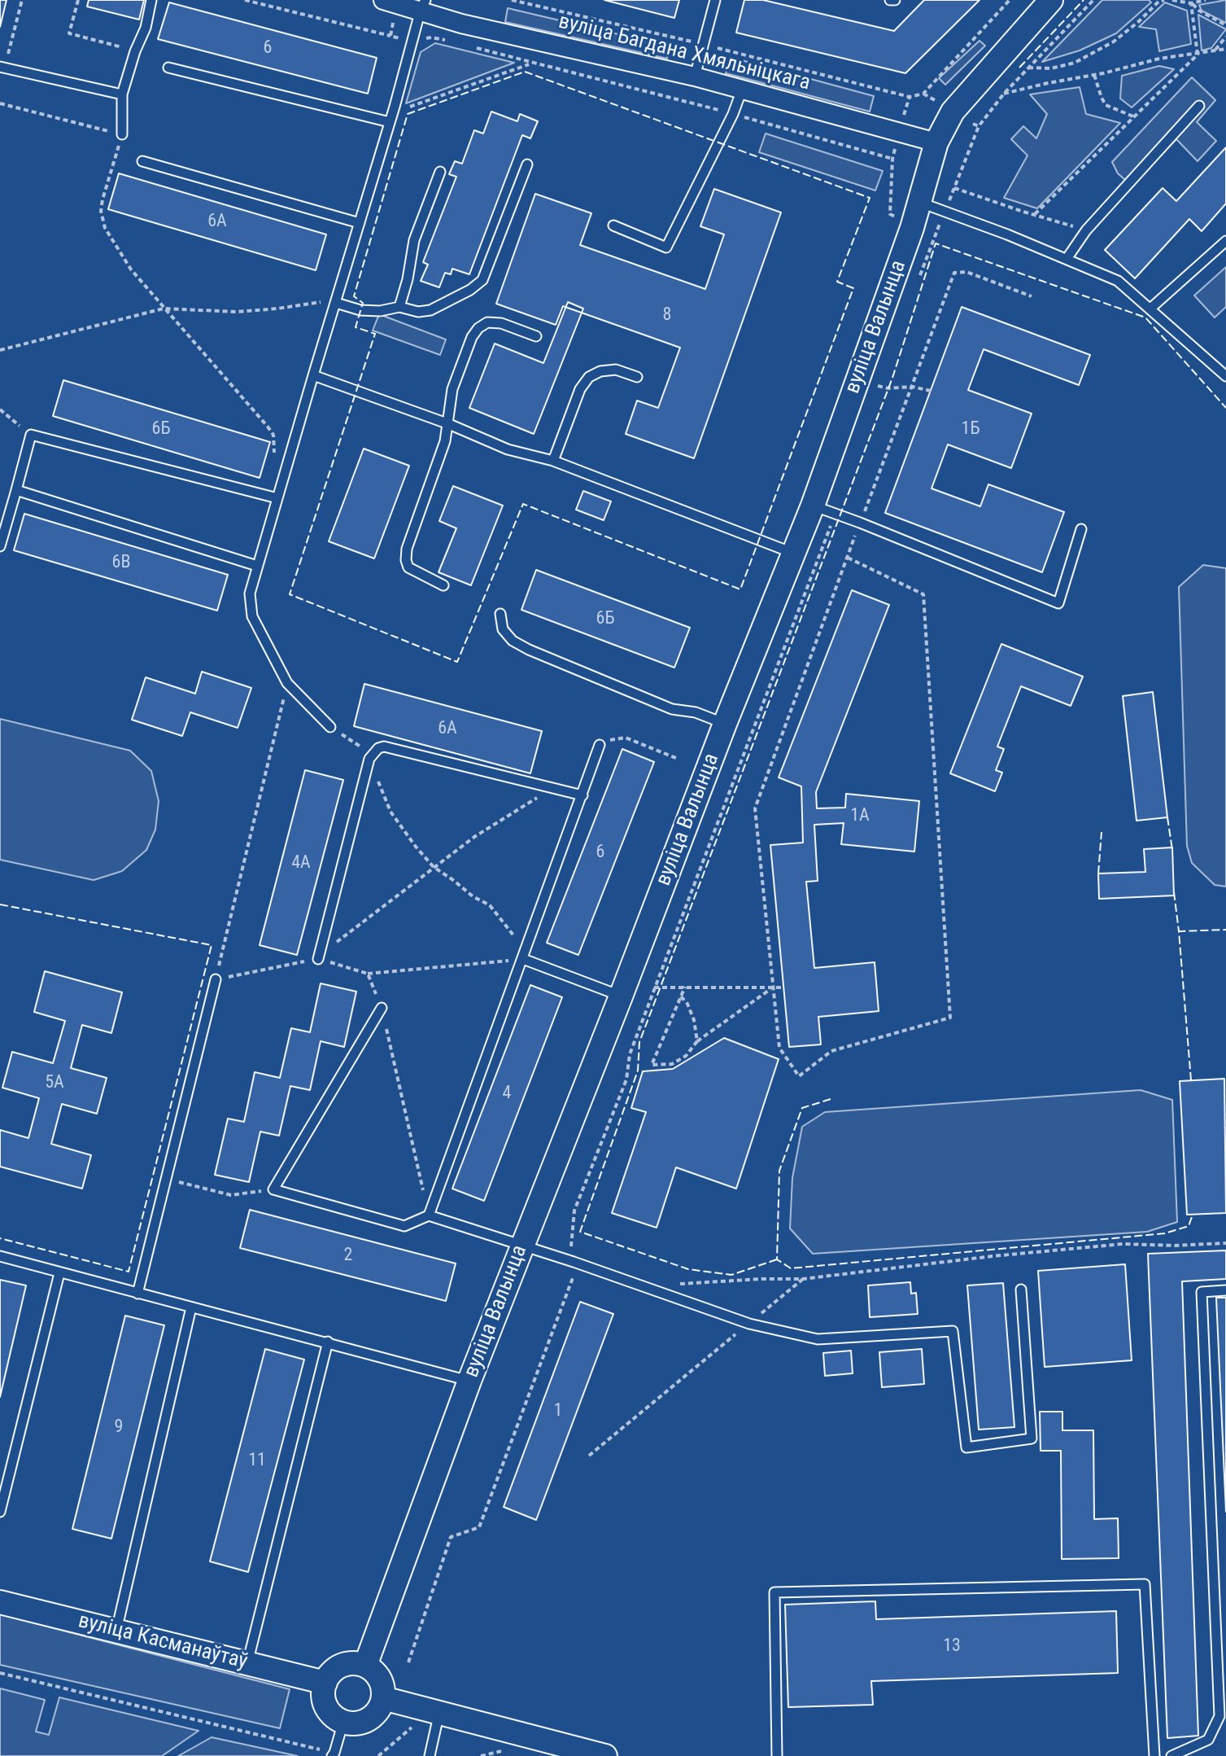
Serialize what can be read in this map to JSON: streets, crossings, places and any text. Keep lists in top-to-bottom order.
{
  "streets": {
    "street": ["вуліца Багдана Хмяльніцкага", "вуліца Валынца", "вуліца Касманаўтаў"]
  },
  "crossings": [
    ["вуліца Багдана Хмяльніцкага", "вуліца Валынца"],
    ["вуліца Валынца", "вуліца Касманаўтаў"]
  ],
  "house_numbers": [
    "6",
    "6А",
    "8",
    "6Б",
    "1Б",
    "6В",
    "6Б",
    "6А",
    "1А",
    "6",
    "4А",
    "5А",
    "4",
    "2",
    "1",
    "9",
    "11",
    "13"
  ]
}
